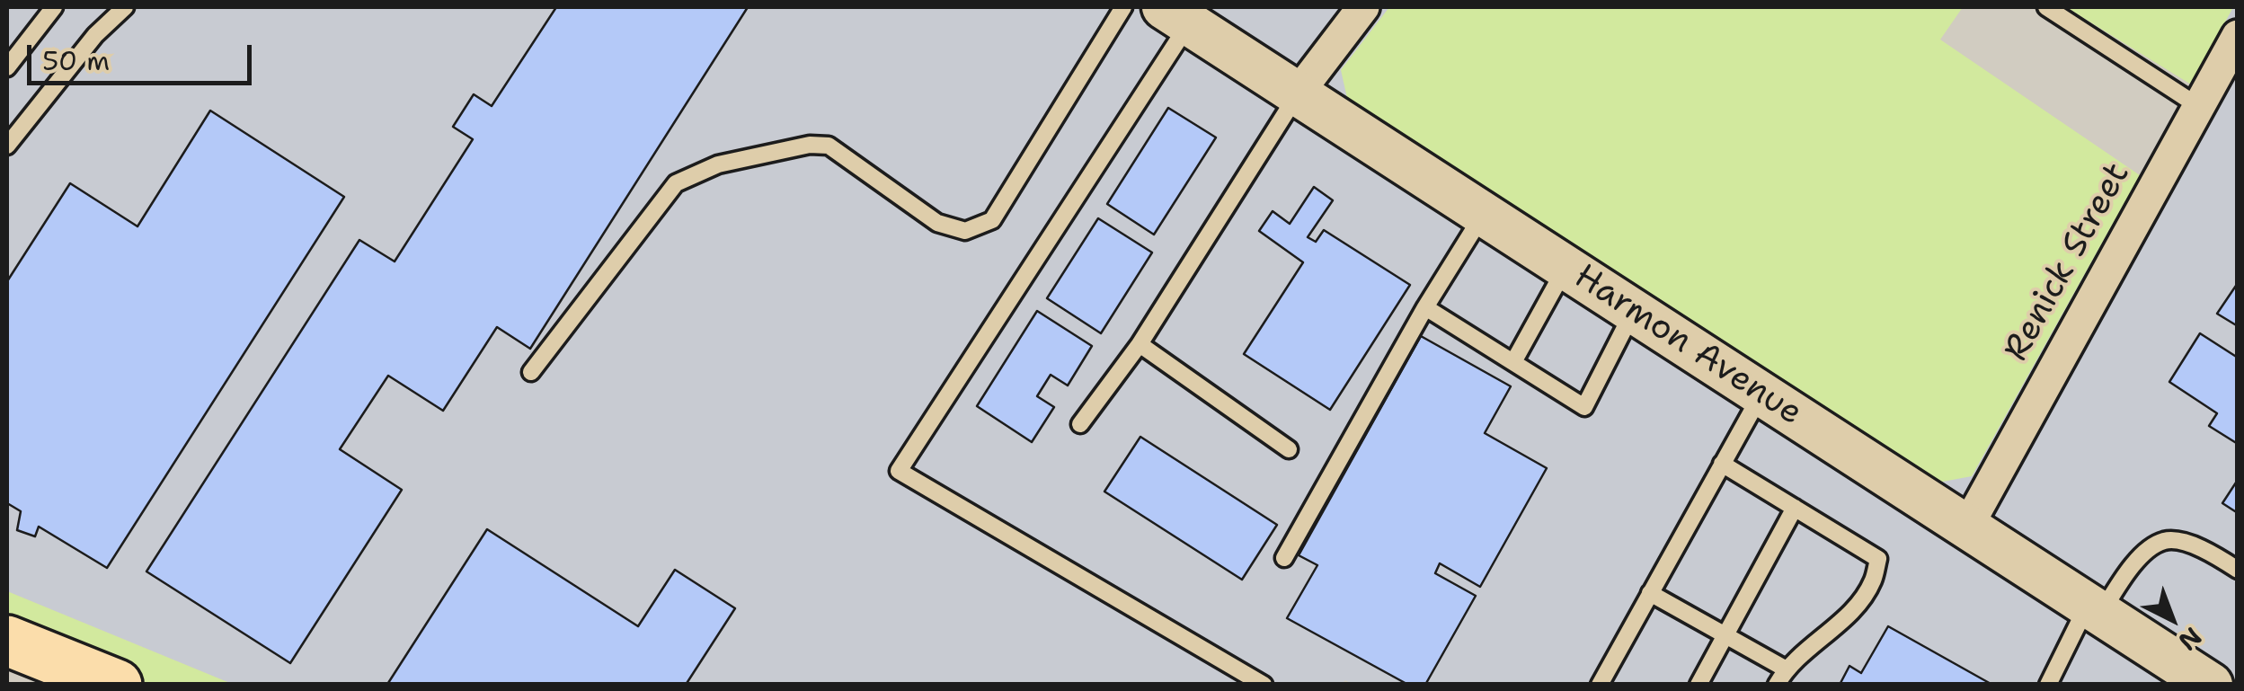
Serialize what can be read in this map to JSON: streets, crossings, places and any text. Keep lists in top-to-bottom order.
{
  "streets": {
    "main road": ["Harmon Avenue"],
    "street": ["Renick Street"]
  },
  "crossings": [
    ["Renick Street", "Harmon Avenue"]
  ],
  "scale_bar": "50 m",
  "north": "bottom right"
}
